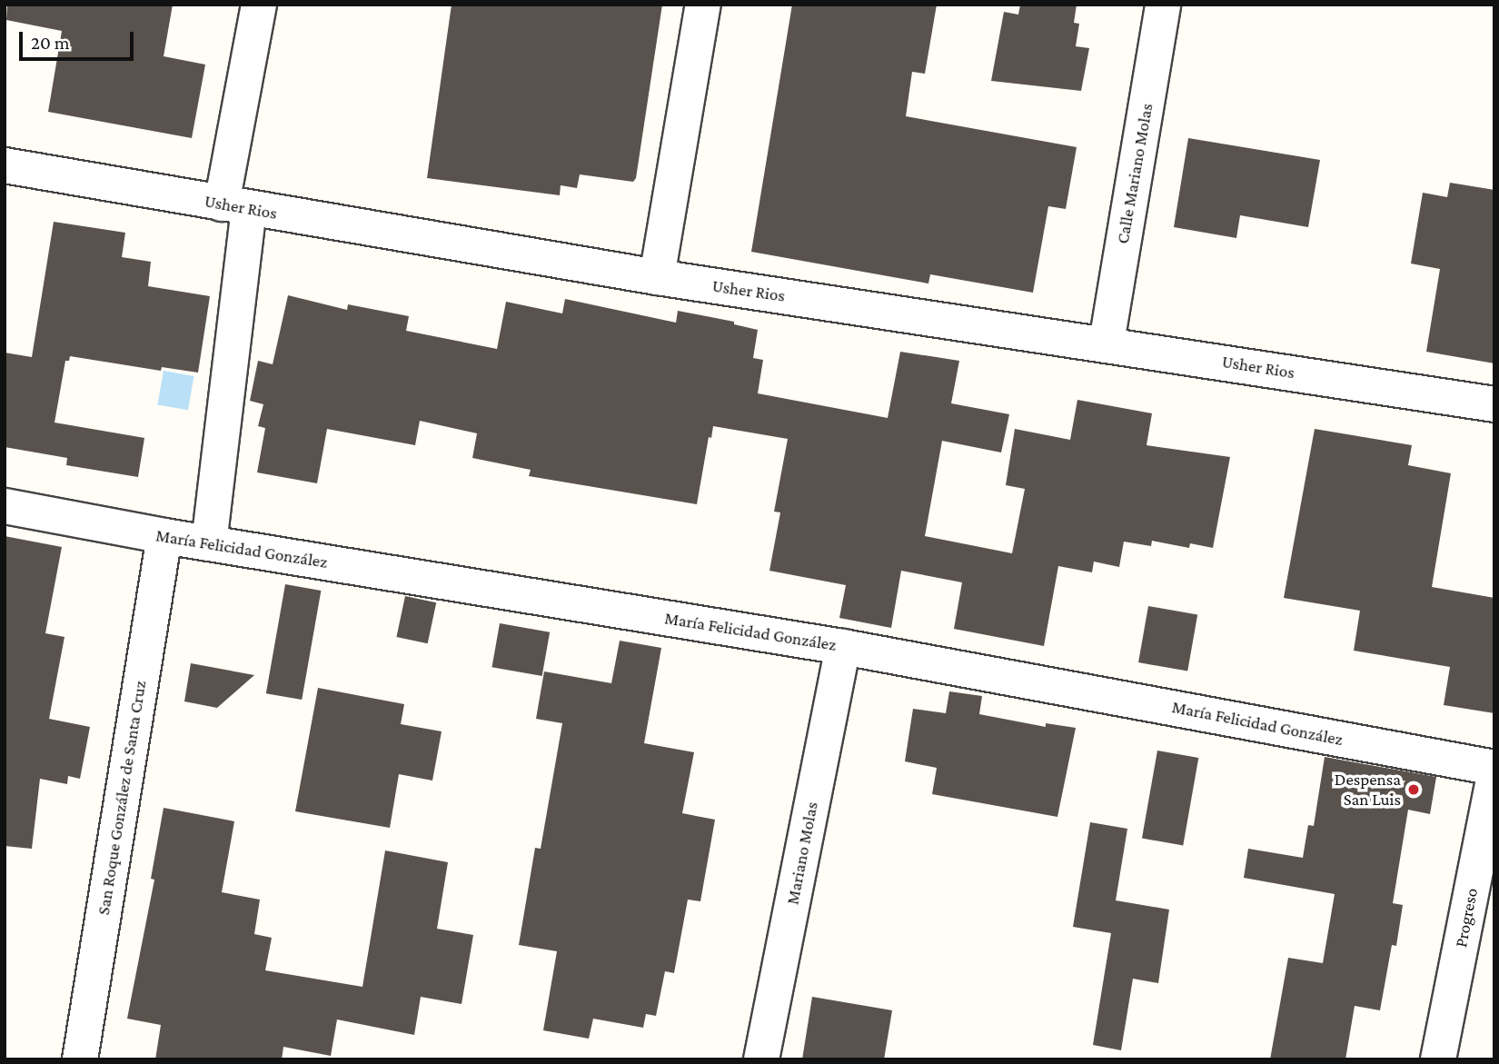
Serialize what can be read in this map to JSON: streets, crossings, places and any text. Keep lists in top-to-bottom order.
{
  "streets": {
    "street": [
      "Calle Mariano Molas",
      "Usher Rios",
      "María Felicidad González",
      "San Roque González de Santa Cruz",
      "Mariano Molas",
      "Progreso"
    ]
  },
  "crossings": [
    ["Calle Mariano Molas", "Usher Rios"],
    ["María Felicidad González", "San Roque González de Santa Cruz"],
    ["María Felicidad González", "Mariano Molas"]
  ],
  "places": ["Despensa San Luis"],
  "scale_bar": "20 m"
}
